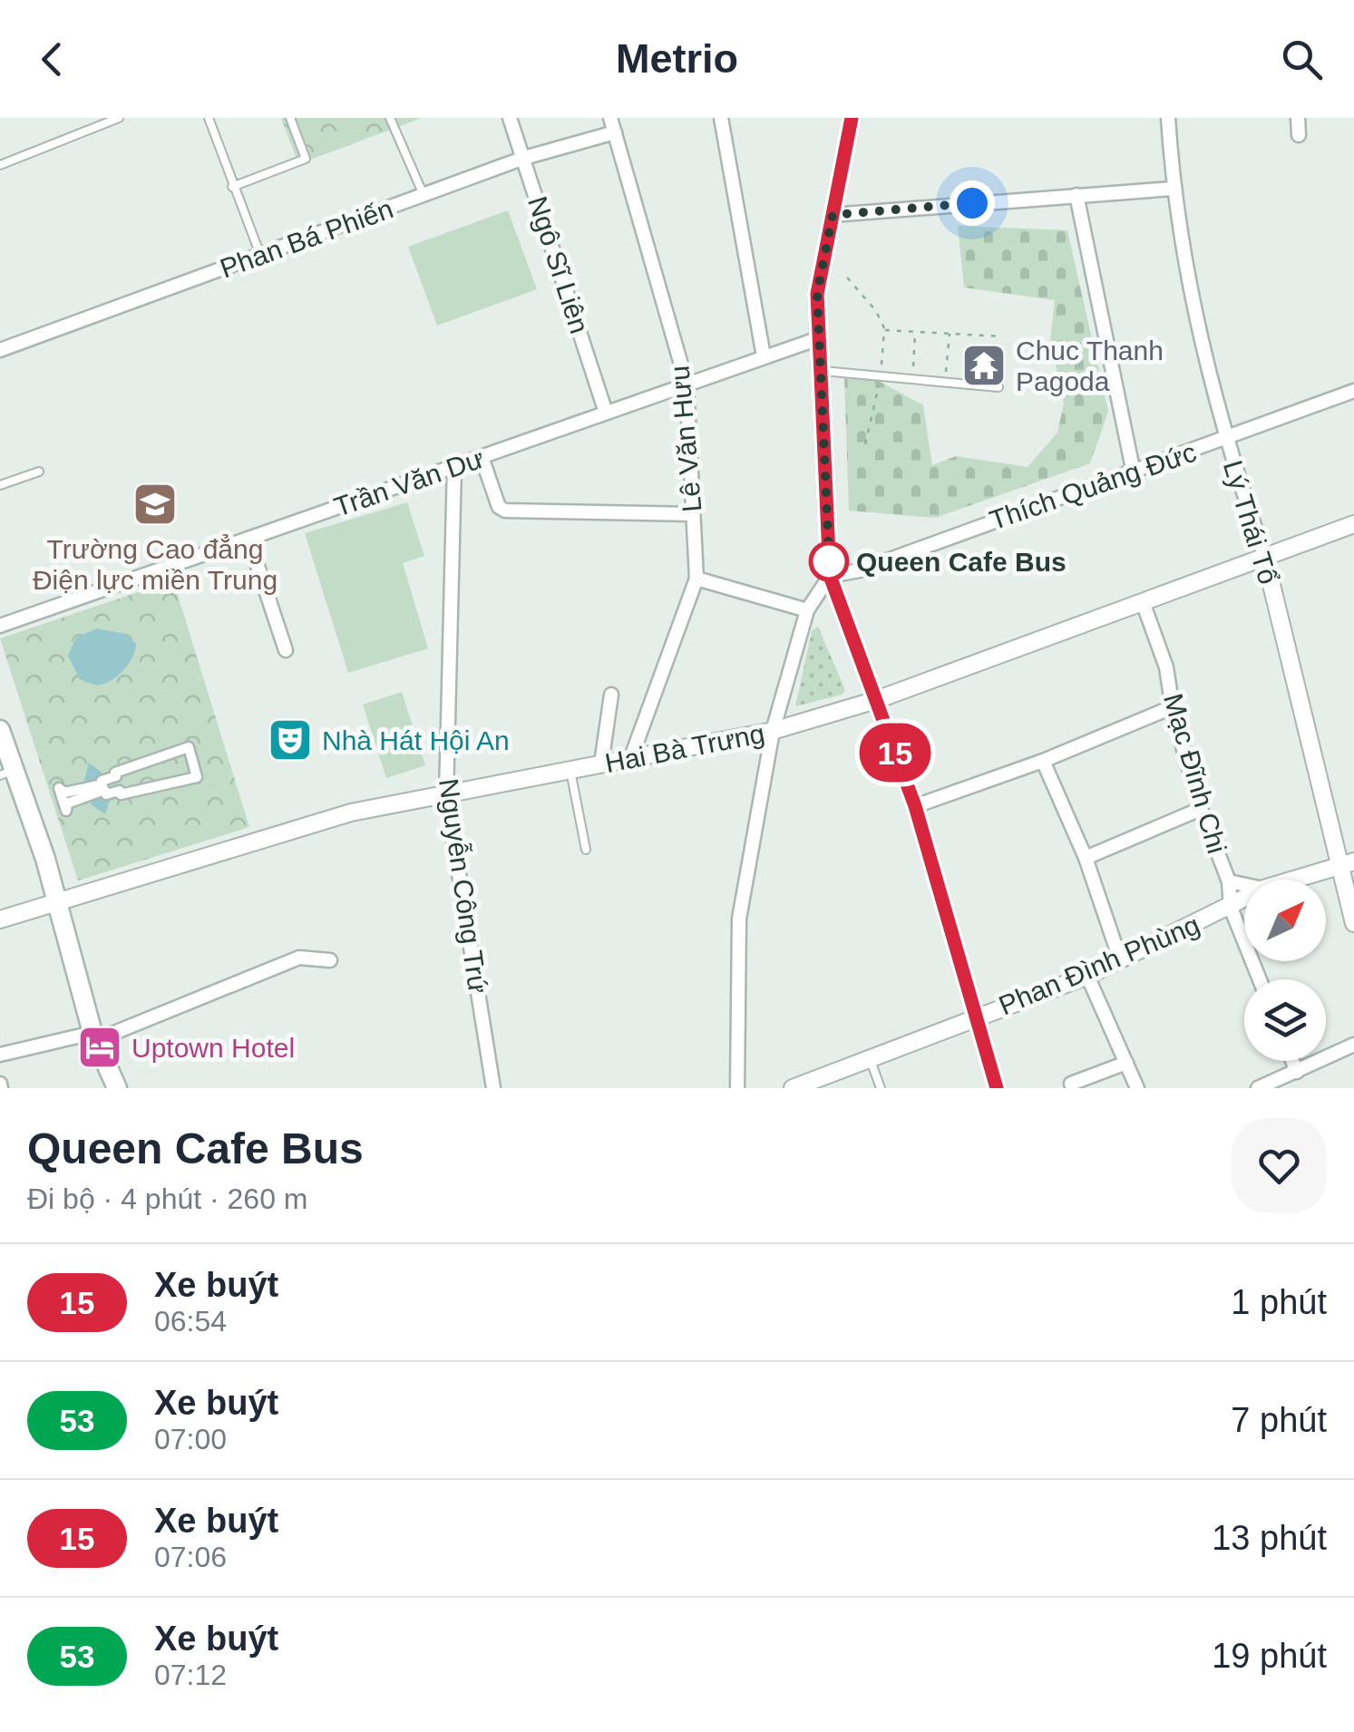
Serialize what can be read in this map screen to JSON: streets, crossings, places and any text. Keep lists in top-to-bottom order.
{
  "streets": {
    "street": [
      "Phan Bá Phiến",
      "Ngô Sĩ Liên",
      "Lê Văn Hưu",
      "Trần Văn Dư",
      "Thích Quảng Đức",
      "Lý Thái Tổ",
      "Hai Bà Trưng",
      "Mạc Đĩnh Chi",
      "Nguyễn Công Trứ",
      "Phan Đình Phùng"
    ]
  },
  "crossings": [
    ["Phan Bá Phiến", "Ngô Sĩ Liên"],
    ["Phan Bá Phiến", "Lê Văn Hưu"],
    ["Ngô Sĩ Liên", "Trần Văn Dư"],
    ["Lê Văn Hưu", "Trần Văn Dư"],
    ["Lê Văn Hưu", "Hai Bà Trưng"],
    ["Trần Văn Dư", "Nguyễn Công Trứ"],
    ["Thích Quảng Đức", "Lý Thái Tổ"],
    ["Lý Thái Tổ", "Hai Bà Trưng"],
    ["Lý Thái Tổ", "Phan Đình Phùng"],
    ["Hai Bà Trưng", "Mạc Đĩnh Chi"],
    ["Hai Bà Trưng", "Nguyễn Công Trứ"],
    ["Mạc Đĩnh Chi", "Phan Đình Phùng"]
  ],
  "places": {
    "temple": ["Chuc Thanh Pagoda"],
    "school or university": ["Trường Cao đẳng Điện lực miền Trung"],
    "other": ["Queen Cafe Bus"],
    "theatre": ["Nhà Hát Hội An"],
    "hotel": ["Uptown Hotel"]
  },
  "lines": ["bus line 15"],
  "north": "top right",
  "page": {
    "header": "Metrio",
    "on_map": "15",
    "heading": ["Queen Cafe Bus", "Đi bộ · 4 phút · 260 m"],
    "list": [
      {
        "mark": "15",
        "name": "Xe buýt",
        "note": "06:54",
        "value": "1 phút"
      },
      {
        "mark": "53",
        "name": "Xe buýt",
        "note": "07:00",
        "value": "7 phút"
      },
      {
        "mark": "15",
        "name": "Xe buýt",
        "note": "07:06",
        "value": "13 phút"
      },
      {
        "mark": "53",
        "name": "Xe buýt",
        "note": "07:12",
        "value": "19 phút"
      }
    ]
  }
}
